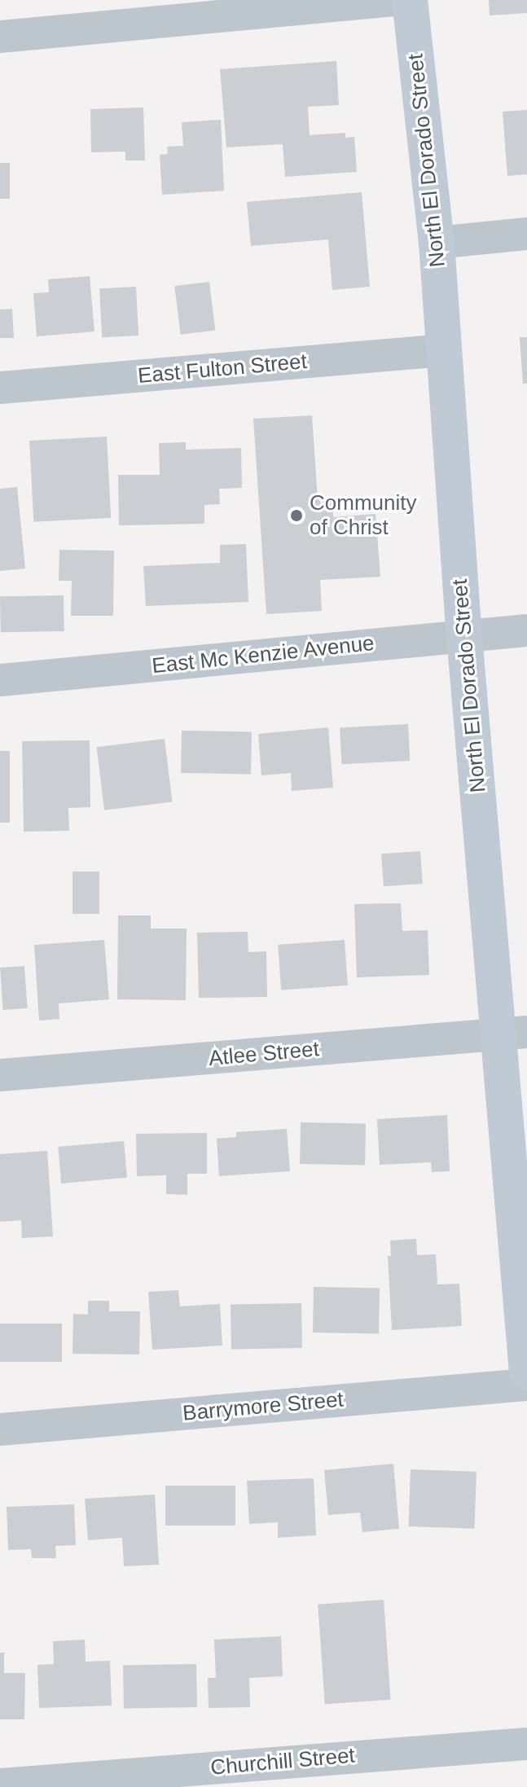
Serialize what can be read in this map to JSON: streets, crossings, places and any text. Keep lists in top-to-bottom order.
{
  "streets": {
    "main road": ["North El Dorado Street"],
    "street": [
      "East Fulton Street",
      "East Mc Kenzie Avenue",
      "Atlee Street",
      "Barrymore Street",
      "Churchill Street"
    ]
  },
  "crossings": [
    ["North El Dorado Street", "East Fulton Street"],
    ["North El Dorado Street", "East Mc Kenzie Avenue"],
    ["North El Dorado Street", "Atlee Street"]
  ],
  "places": ["Community of Christ"]
}
